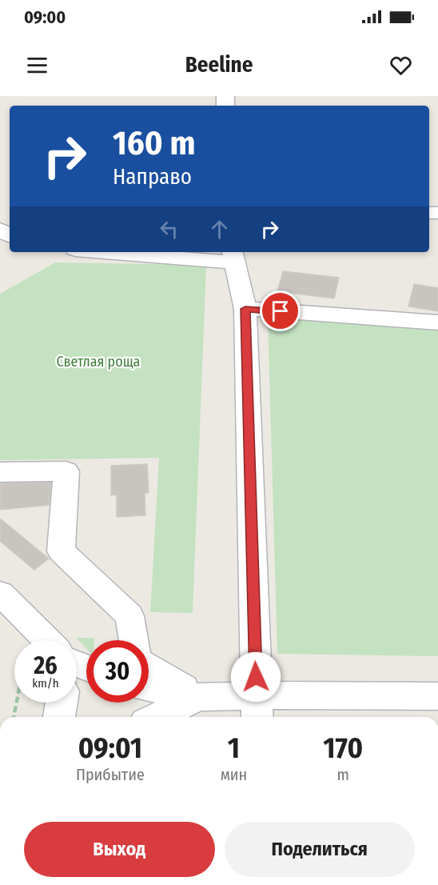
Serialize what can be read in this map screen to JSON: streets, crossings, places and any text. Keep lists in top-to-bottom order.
{
  "parks": ["Светлая роща"],
  "page": {
    "status": "09:00",
    "header": "Beeline",
    "turn": ["160 m", "Направо"],
    "speed": "26 km/h",
    "limit": "30",
    "eta": [
      "09:01",
      "Прибытие",
      "1",
      "мин",
      "170",
      "m"
    ],
    "buttons": ["Выход", "Поделиться"]
  }
}
